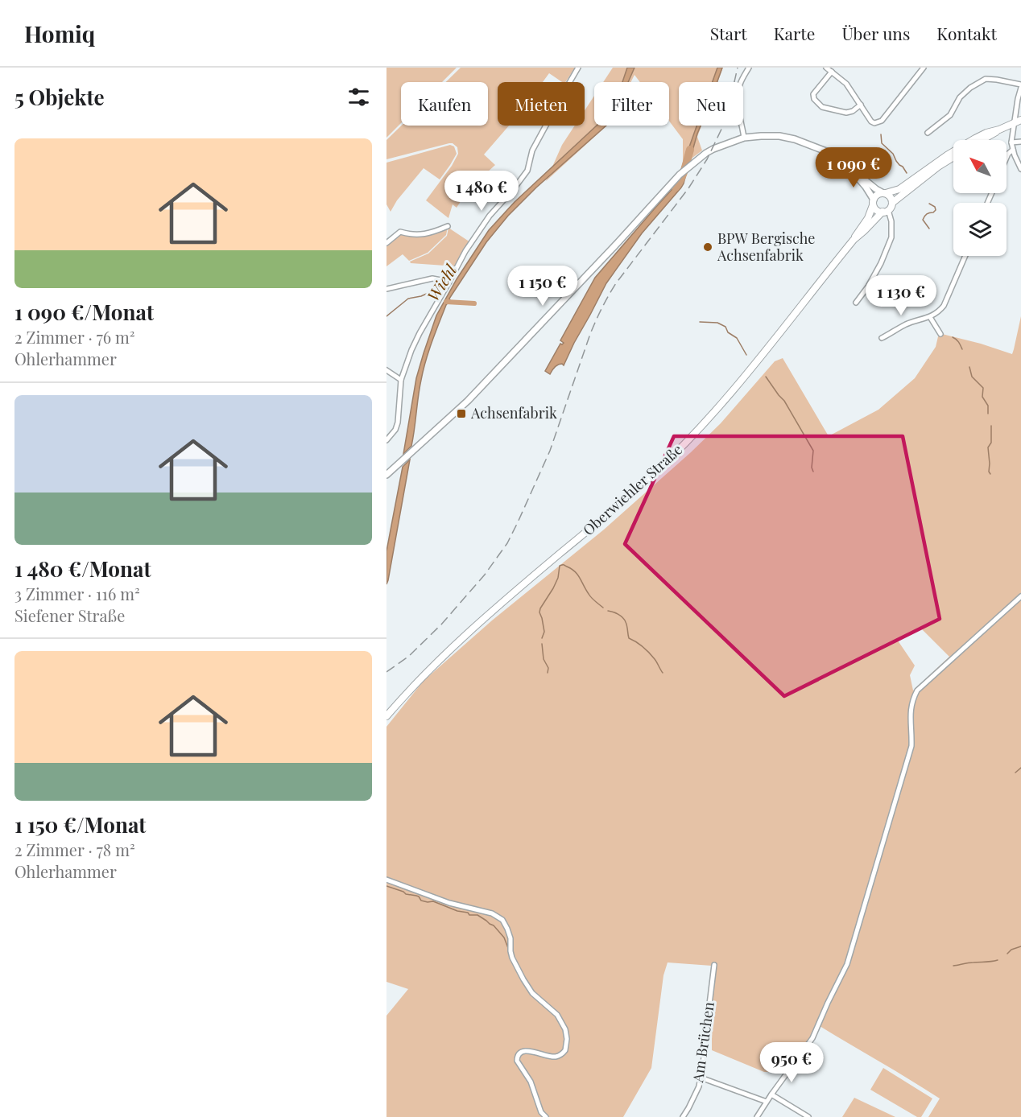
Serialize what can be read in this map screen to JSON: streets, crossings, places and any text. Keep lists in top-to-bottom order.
{
  "streets": {
    "main road": ["Oberwiehler Straße"],
    "street": ["Am Brüchen"]
  },
  "water": ["Wiehl"],
  "places": {
    "other": ["BPW Bergische Achsenfabrik"],
    "transit": ["Achsenfabrik"]
  },
  "north": "top left",
  "page": {
    "header": "Homiq",
    "nav": [
      "Start",
      "Karte",
      "Über uns",
      "Kontakt"
    ],
    "heading": "5 Objekte",
    "chip": [
      "Kaufen",
      "Mieten",
      "Filter",
      "Neu"
    ],
    "list": [
      {
        "name": "1 090 €/Monat",
        "note": "2 Zimmer · 76 m² · Ohlerhammer"
      },
      {
        "name": "1 480 €/Monat",
        "note": "3 Zimmer · 116 m² · Siefener Straße"
      },
      {
        "name": "1 150 €/Monat",
        "note": "2 Zimmer · 78 m² · Ohlerhammer"
      }
    ],
    "price": [
      "1 090 €",
      "1 480 €",
      "1 150 €",
      "1 130 €",
      "950 €"
    ]
  }
}
